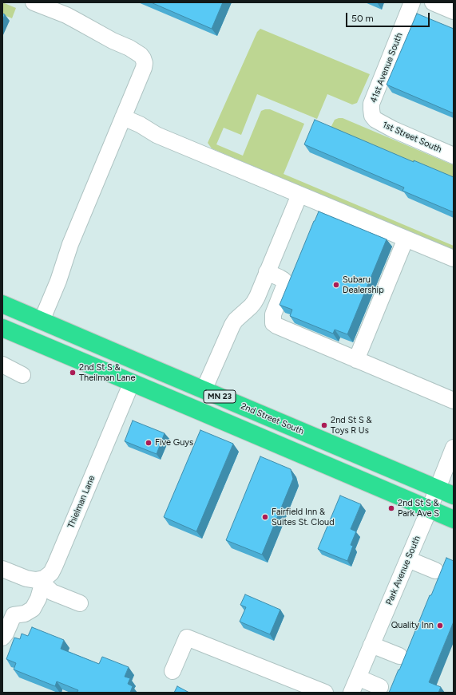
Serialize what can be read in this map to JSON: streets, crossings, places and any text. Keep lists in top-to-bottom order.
{
  "streets": {
    "highway": ["MN 23", "2nd Street South"],
    "street": [
      "41st Avenue South",
      "1st Street South",
      "Thielman Lane",
      "Park Avenue South"
    ]
  },
  "crossings": [
    ["41st Avenue South", "1st Street South"],
    ["MN 23", "Thielman Lane"],
    ["MN 23", "Park Avenue South"],
    ["2nd Street South", "Park Avenue South"]
  ],
  "places": [
    "Subaru Dealership",
    "2nd St S & Theilman Lane",
    "2nd St S & Toys R Us",
    "Five Guys",
    "2nd St S & Park Ave S",
    "Fairfield Inn & Suites St. Cloud",
    "Quality Inn"
  ],
  "scale_bar": "50 m"
}
